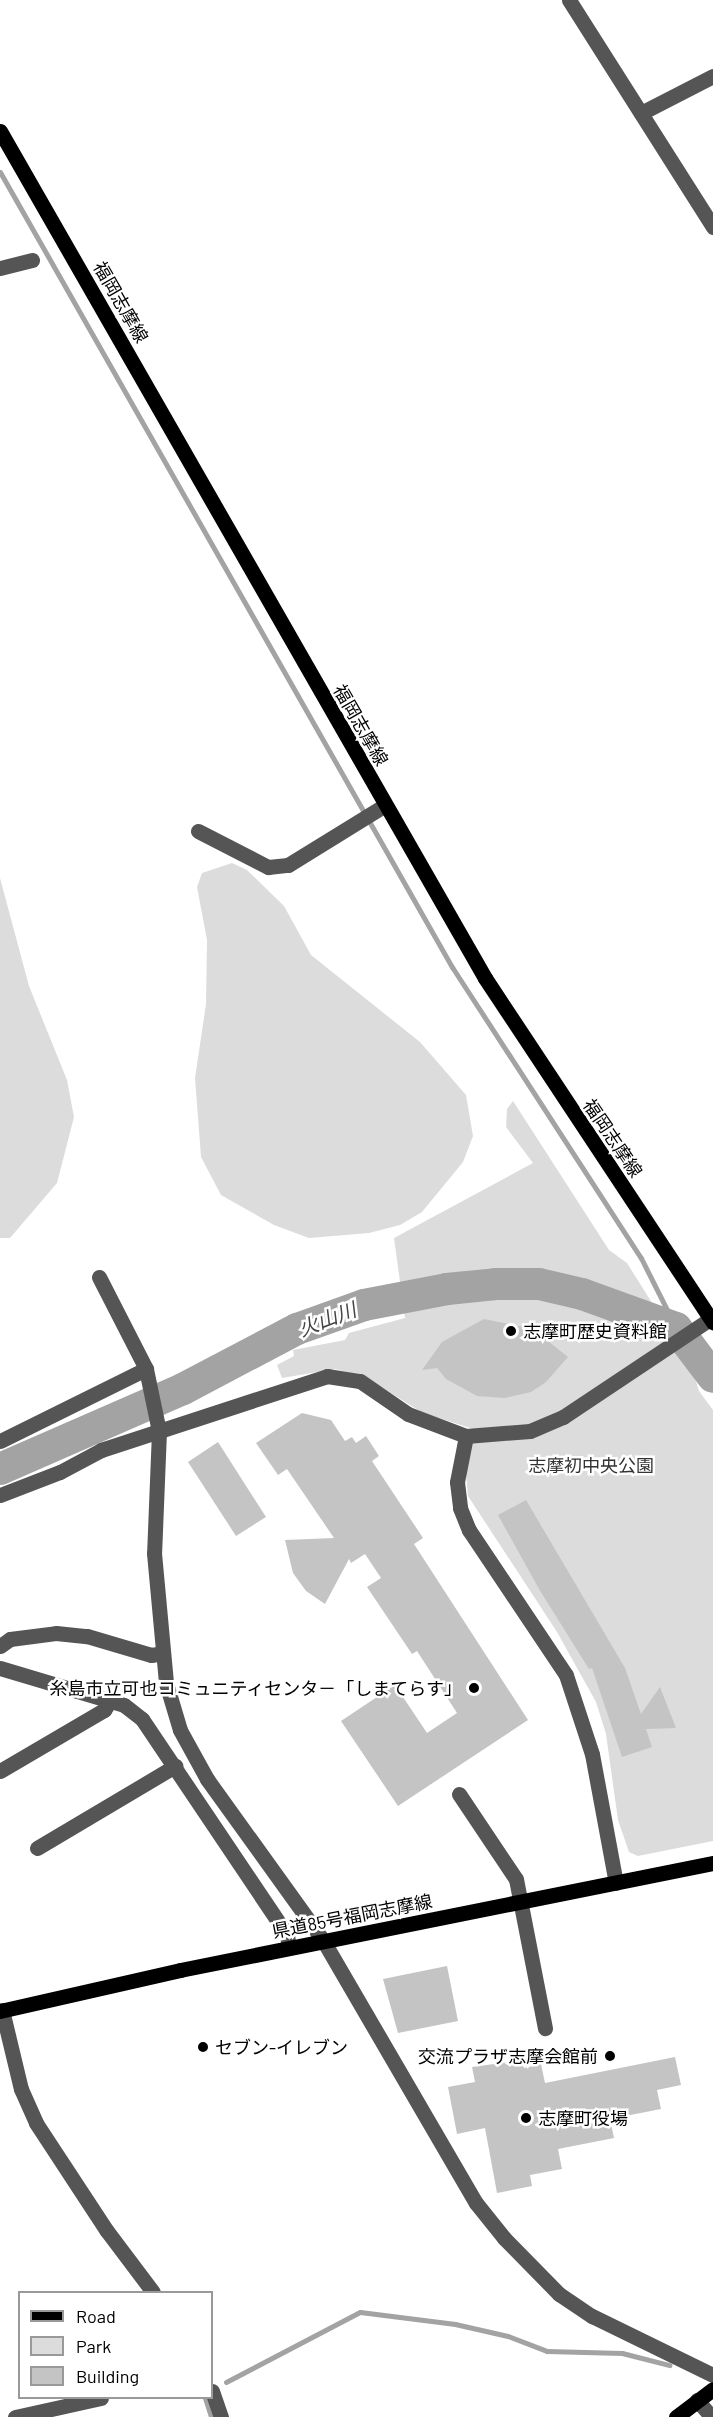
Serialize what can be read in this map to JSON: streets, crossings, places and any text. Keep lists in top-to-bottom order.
{
  "streets": {
    "main road": ["福岡志摩線", "県道85号福岡志摩線"]
  },
  "water": ["火山川"],
  "parks": ["志摩初中央公園"],
  "places": [
    "志摩町歴史資料館",
    "糸島市立可也コミュニティセンタ－「しまてらす」",
    "セブン-イレブン",
    "交流プラザ志摩会館前",
    "志摩町役場"
  ],
  "legend": ["Road", "Park", "Building"]
}
